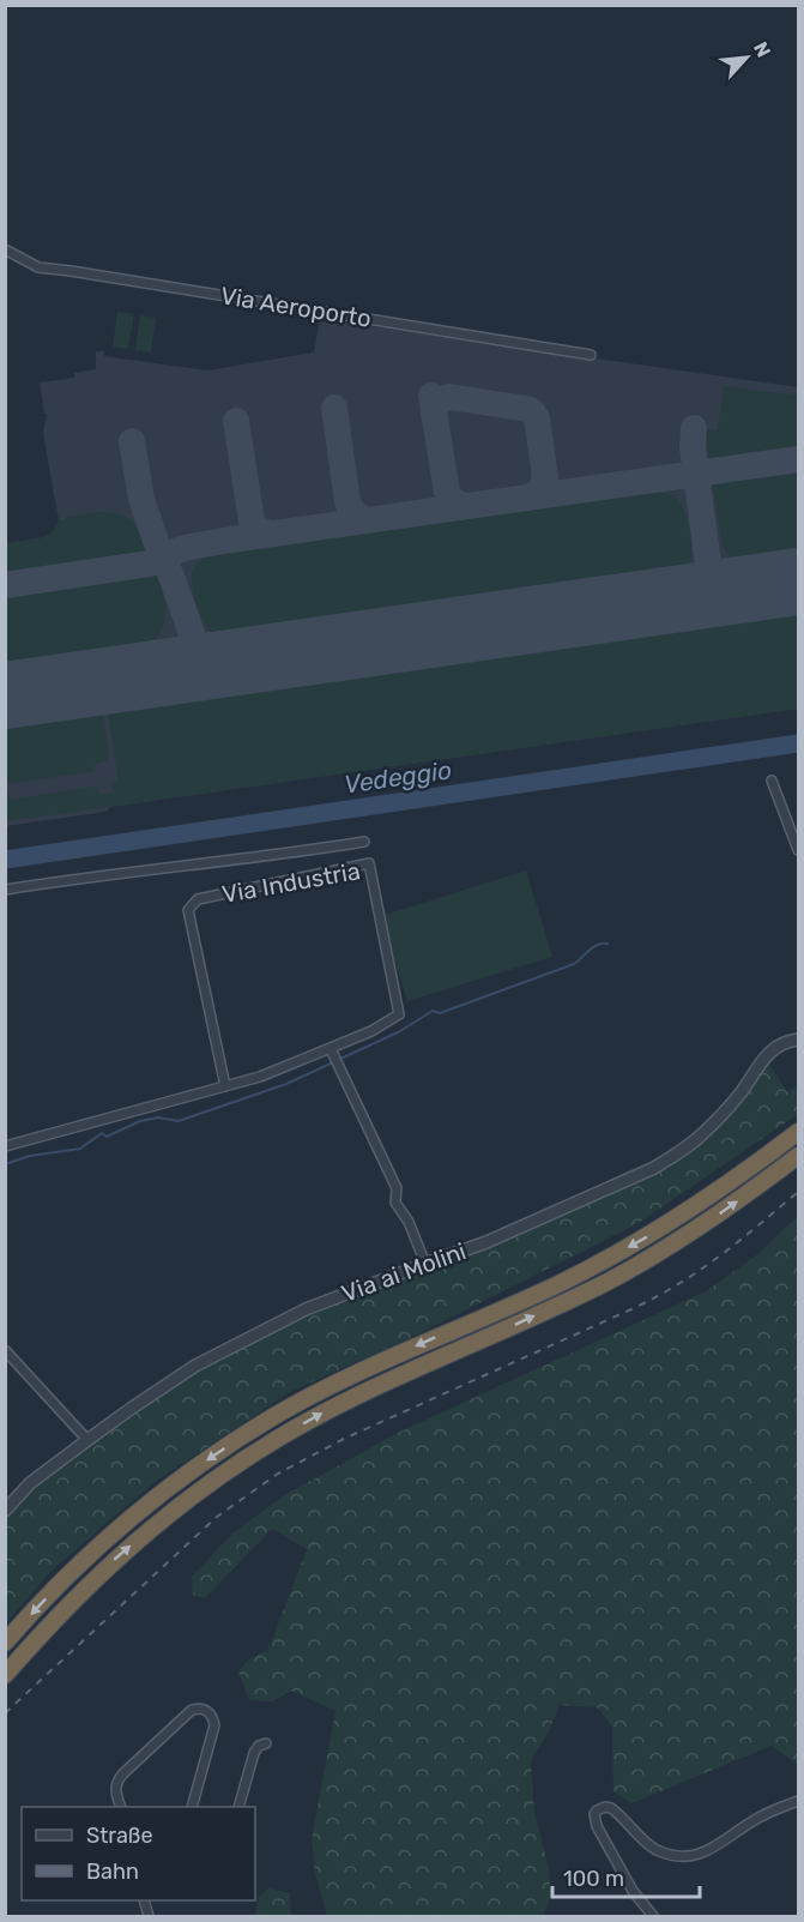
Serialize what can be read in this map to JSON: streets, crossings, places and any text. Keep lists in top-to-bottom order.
{
  "streets": {
    "street": ["Via Aeroporto", "Via Industria", "Via ai Molini"]
  },
  "water": ["Vedeggio"],
  "legend": ["Straße", "Bahn"],
  "scale_bar": "100 m",
  "north": "top right"
}
